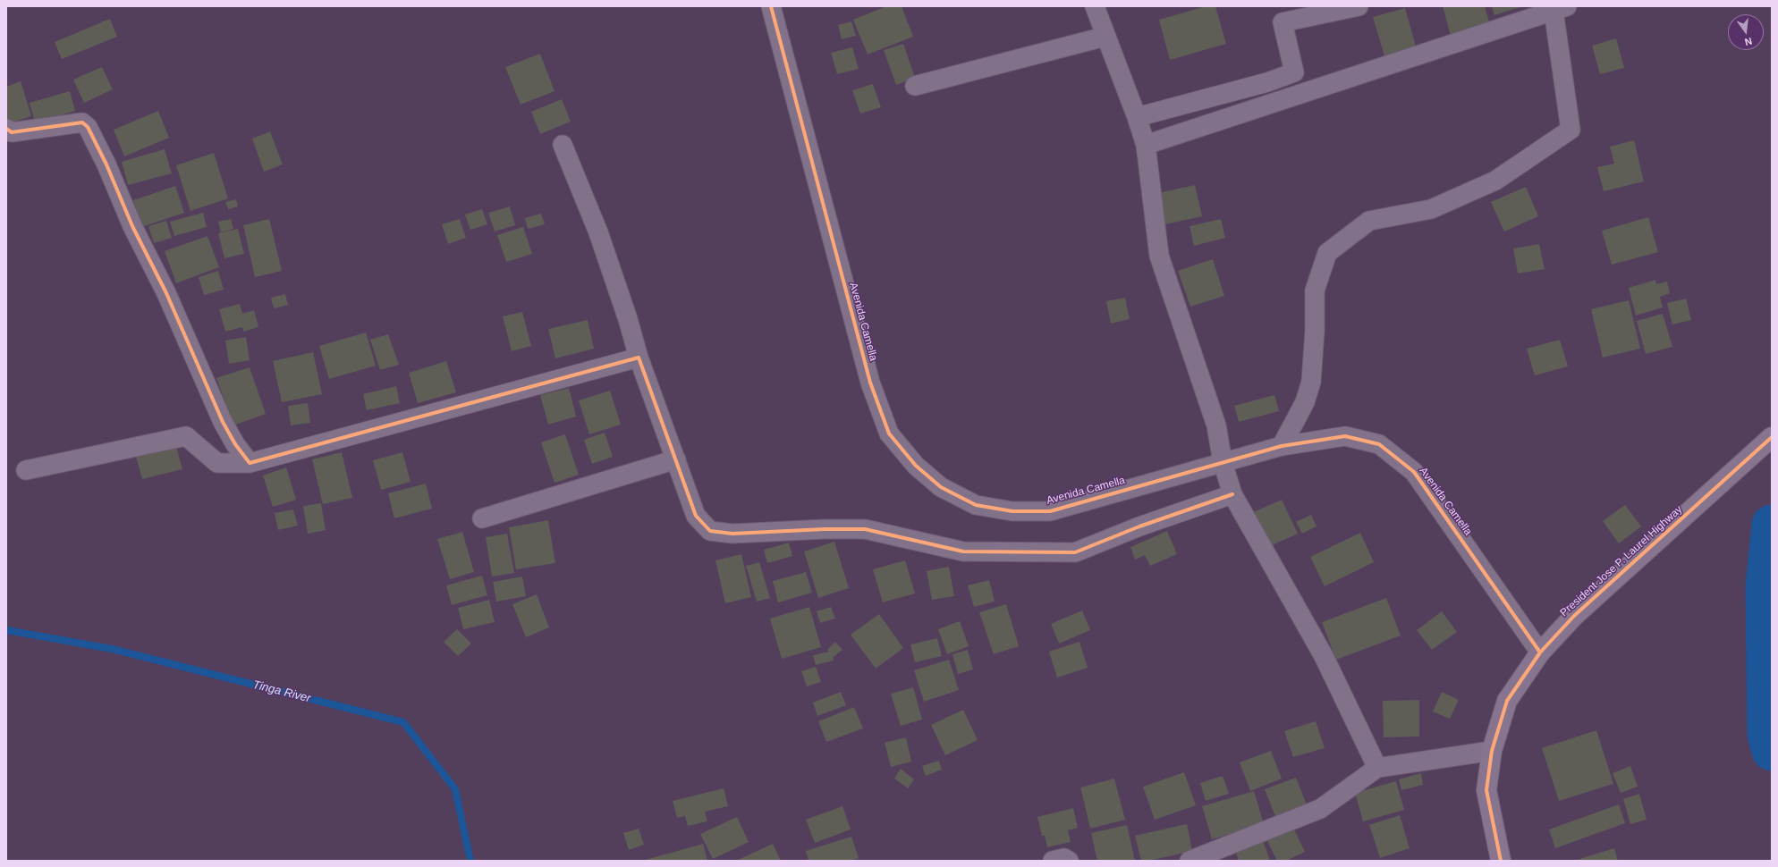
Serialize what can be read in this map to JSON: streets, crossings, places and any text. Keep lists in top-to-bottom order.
{
  "streets": {
    "highway": ["President Jose P. Laurel Highway"],
    "street": ["Avenida Camella"]
  },
  "crossings": [
    ["Avenida Camella", "President Jose P. Laurel Highway"]
  ],
  "water": ["Tinga River"],
  "north": "bottom"
}
